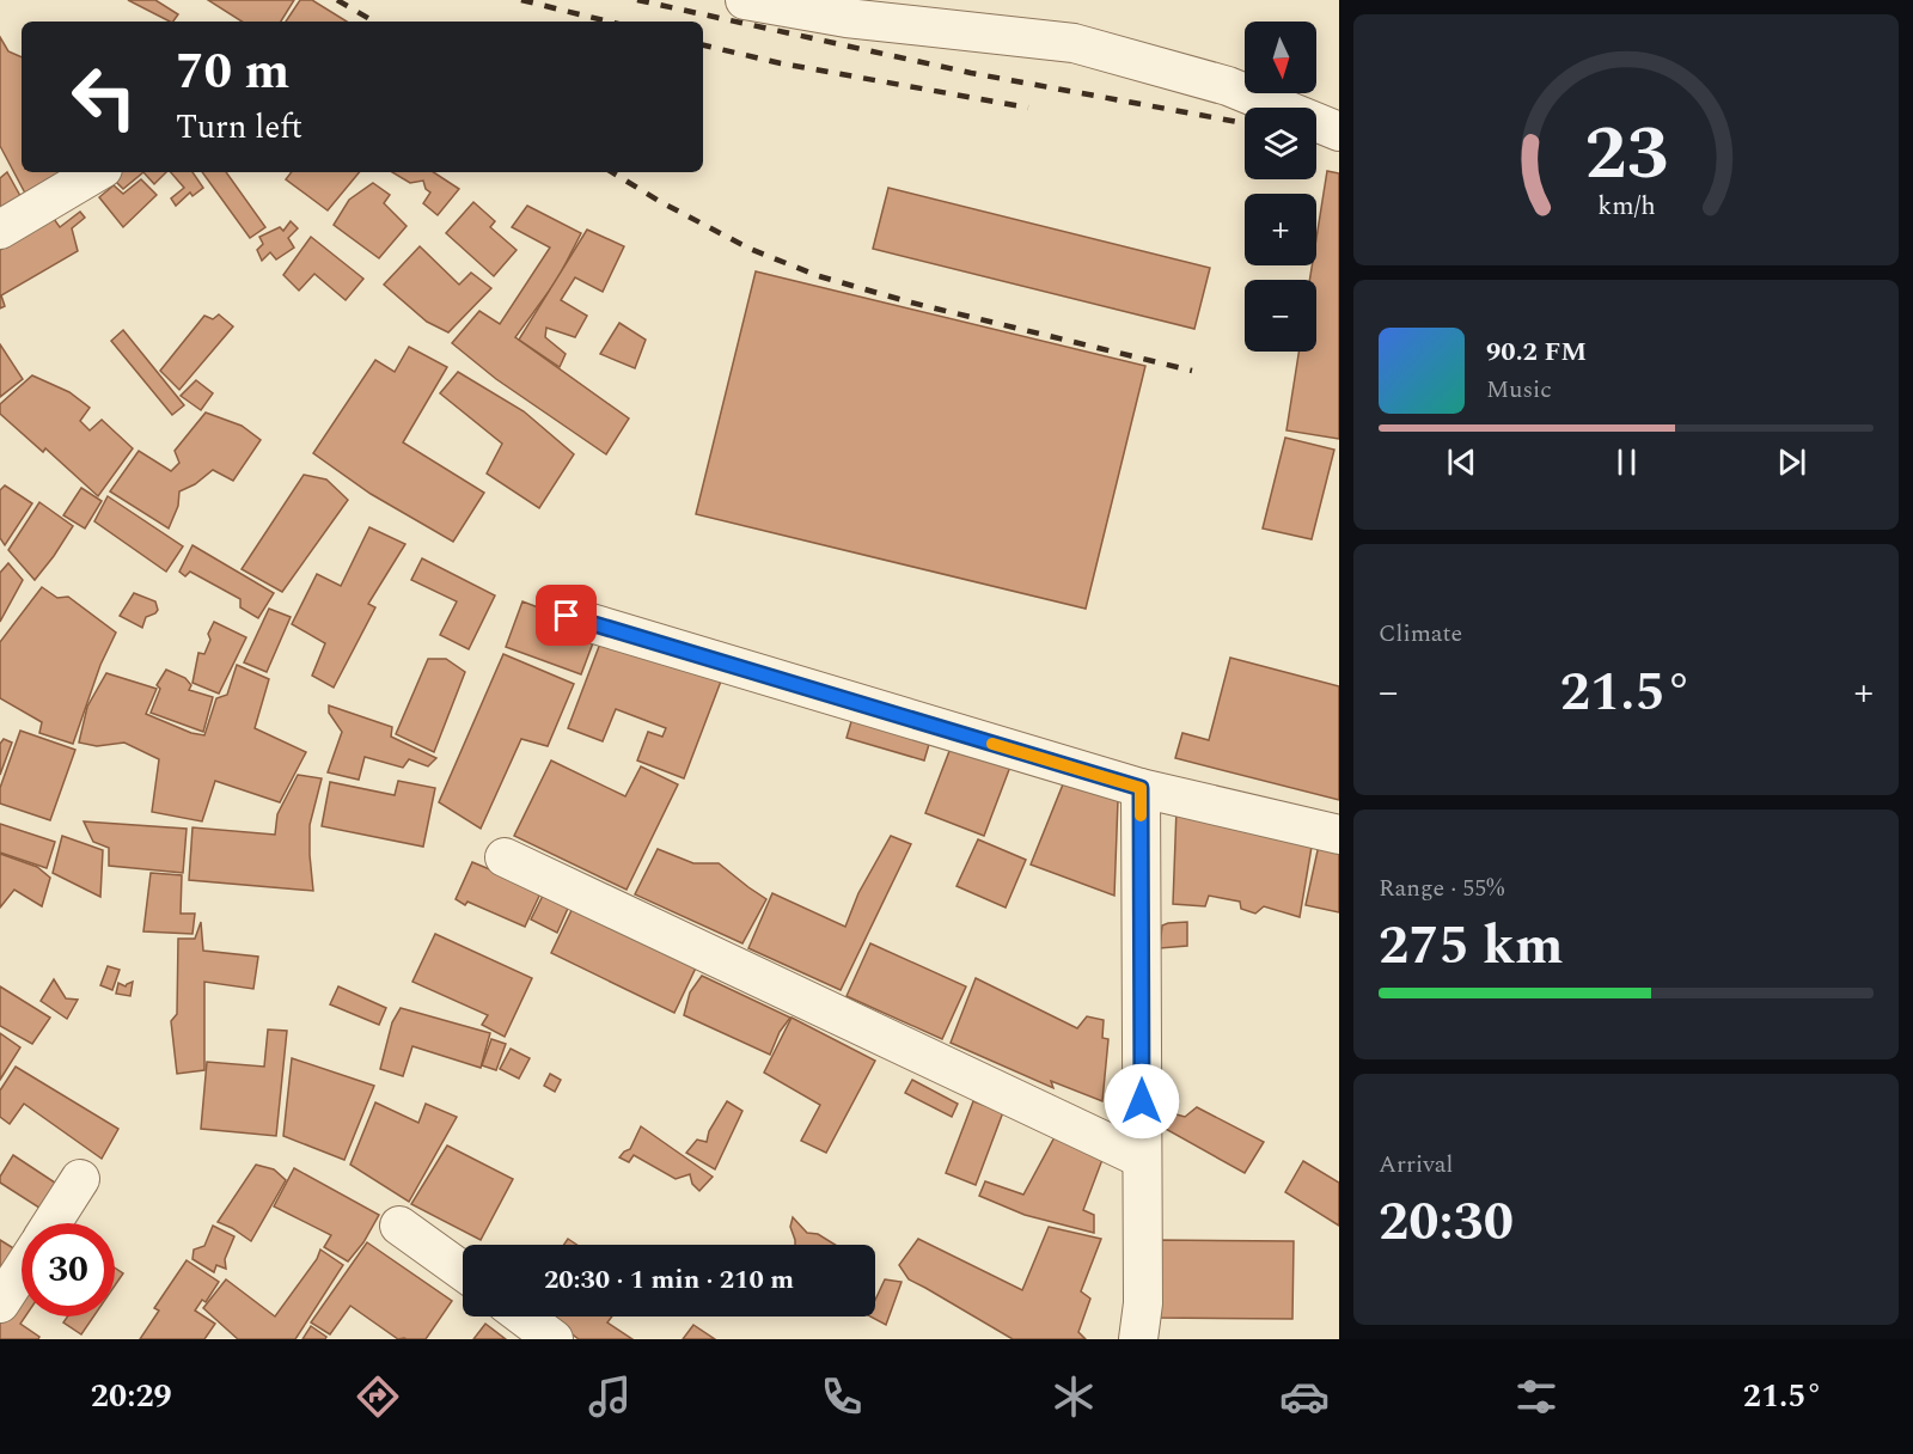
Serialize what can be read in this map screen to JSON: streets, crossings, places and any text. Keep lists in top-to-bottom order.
{
  "north": "bottom",
  "page": {
    "map_buttons": ["+", "−"],
    "turn": ["70 m", "Turn left"],
    "song": ["90.2 FM", "Music"],
    "tile": [
      "Climate",
      ["Range · 55%", "275 km"],
      ["Arrival", "20:30"]
    ],
    "heat": ["−", "21.5°", "+"],
    "limit": "30",
    "trip": "20:30 · 1 min · 210 m",
    "tabs": ["20:29", "21.5°"],
    "gauge": ["23", "km/h"]
  }
}
